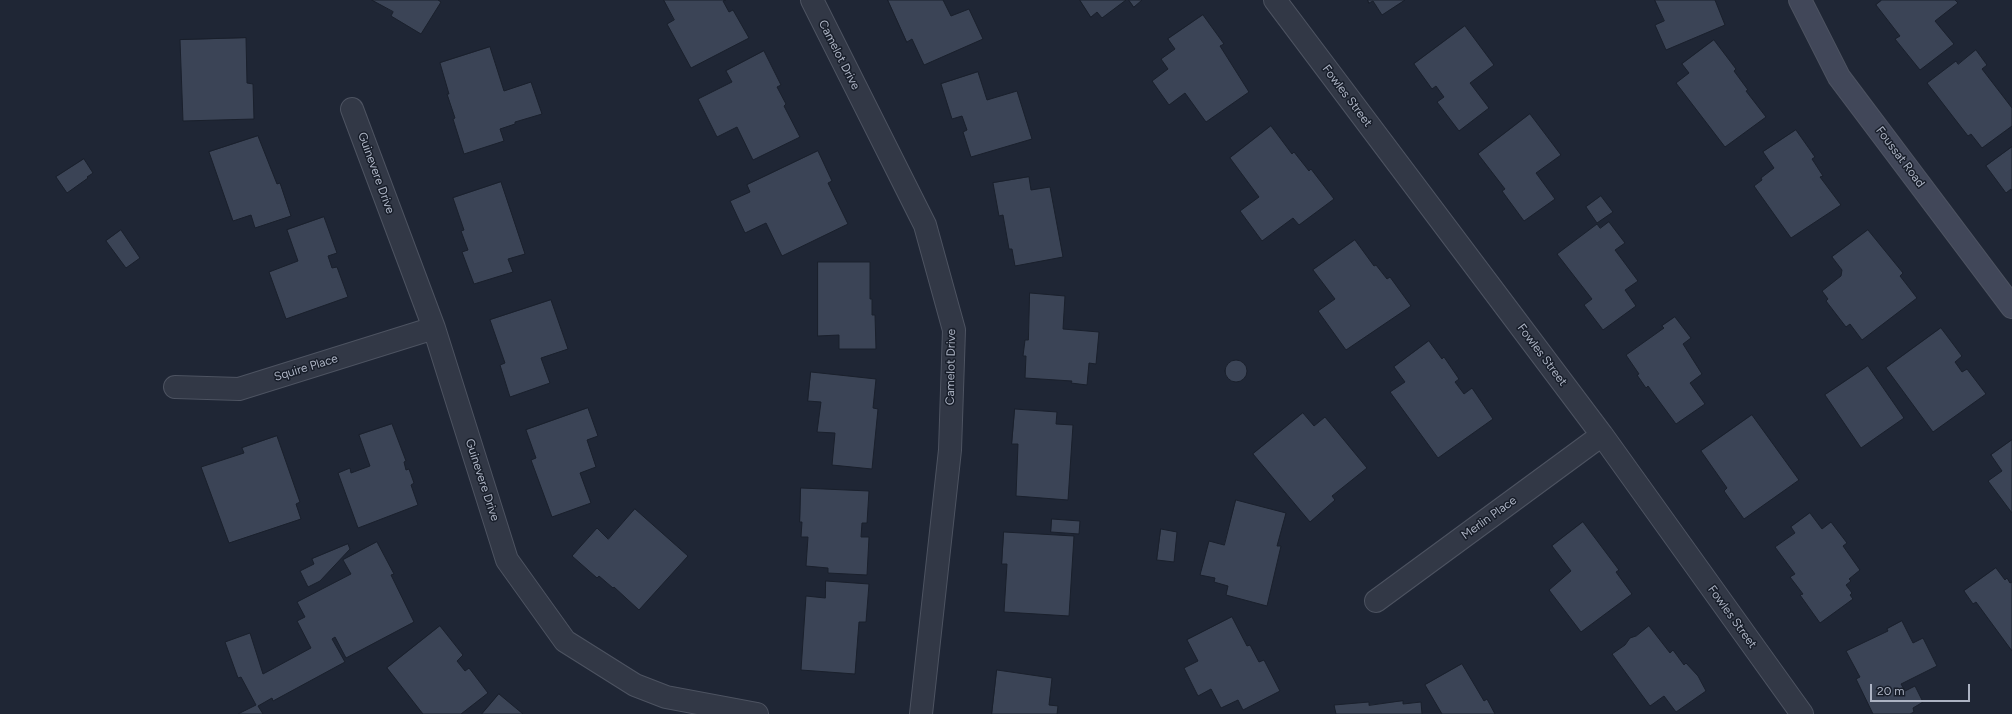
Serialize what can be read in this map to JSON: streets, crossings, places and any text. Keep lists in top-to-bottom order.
{
  "streets": {
    "main road": ["Foussat Road"],
    "street": [
      "Camelot Drive",
      "Fowles Street",
      "Guinevere Drive",
      "Squire Place",
      "Merlin Place"
    ]
  },
  "crossings": [
    ["Fowles Street", "Merlin Place"],
    ["Guinevere Drive", "Squire Place"]
  ],
  "scale_bar": "20 m"
}
